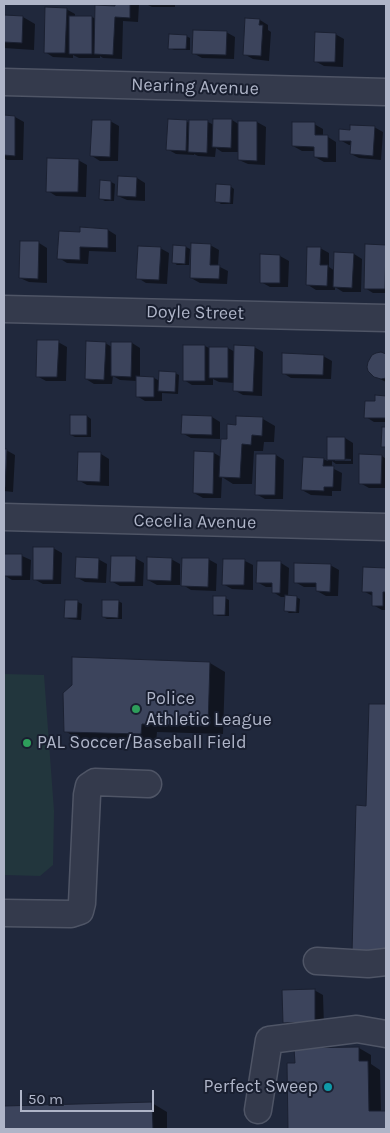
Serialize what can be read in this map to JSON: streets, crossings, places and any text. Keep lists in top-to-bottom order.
{
  "streets": {
    "street": ["Nearing Avenue", "Doyle Street", "Cecelia Avenue"]
  },
  "places": ["Police Athletic League", "PAL Soccer/Baseball Field", "Perfect Sweep"],
  "scale_bar": "50 m"
}
